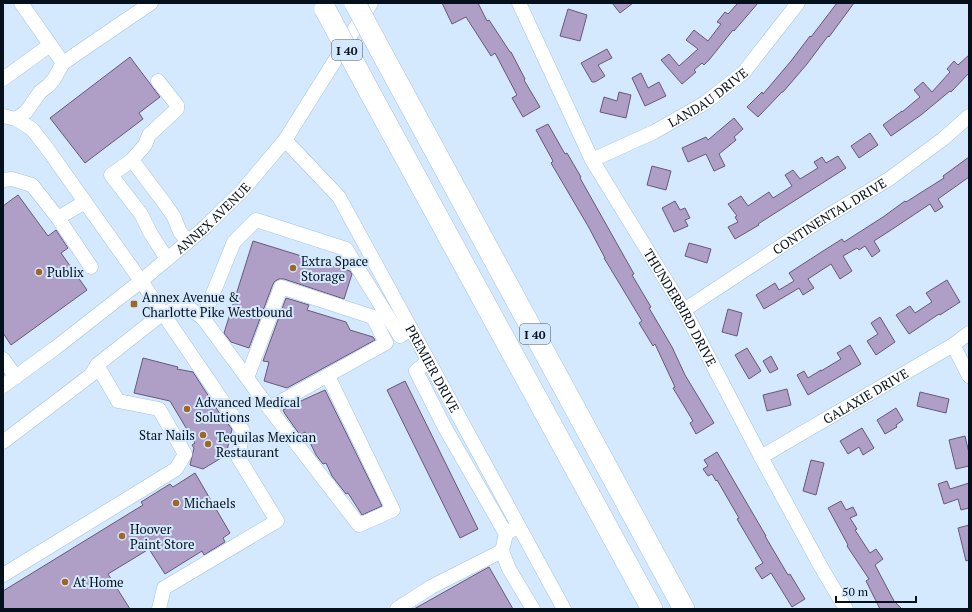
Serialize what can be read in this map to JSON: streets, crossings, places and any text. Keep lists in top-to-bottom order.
{
  "streets": {
    "highway": ["I 40"],
    "street": [
      "LANDAU DRIVE",
      "ANNEX AVENUE",
      "CONTINENTAL DRIVE",
      "THUNDERBIRD DRIVE",
      "PREMIER DRIVE",
      "GALAXIE DRIVE"
    ]
  },
  "crossings": [
    ["LANDAU DRIVE", "THUNDERBIRD DRIVE"],
    ["ANNEX AVENUE", "PREMIER DRIVE"],
    ["CONTINENTAL DRIVE", "THUNDERBIRD DRIVE"],
    ["THUNDERBIRD DRIVE", "GALAXIE DRIVE"]
  ],
  "places": {
    "other": [
      "Extra Space Storage",
      "Publix",
      "Advanced Medical Solutions",
      "Star Nails",
      "Tequilas Mexican Restaurant",
      "Michaels",
      "Hoover Paint Store",
      "At Home"
    ],
    "transit": ["Annex Avenue & Charlotte Pike Westbound"]
  },
  "scale_bar": "50 m"
}
